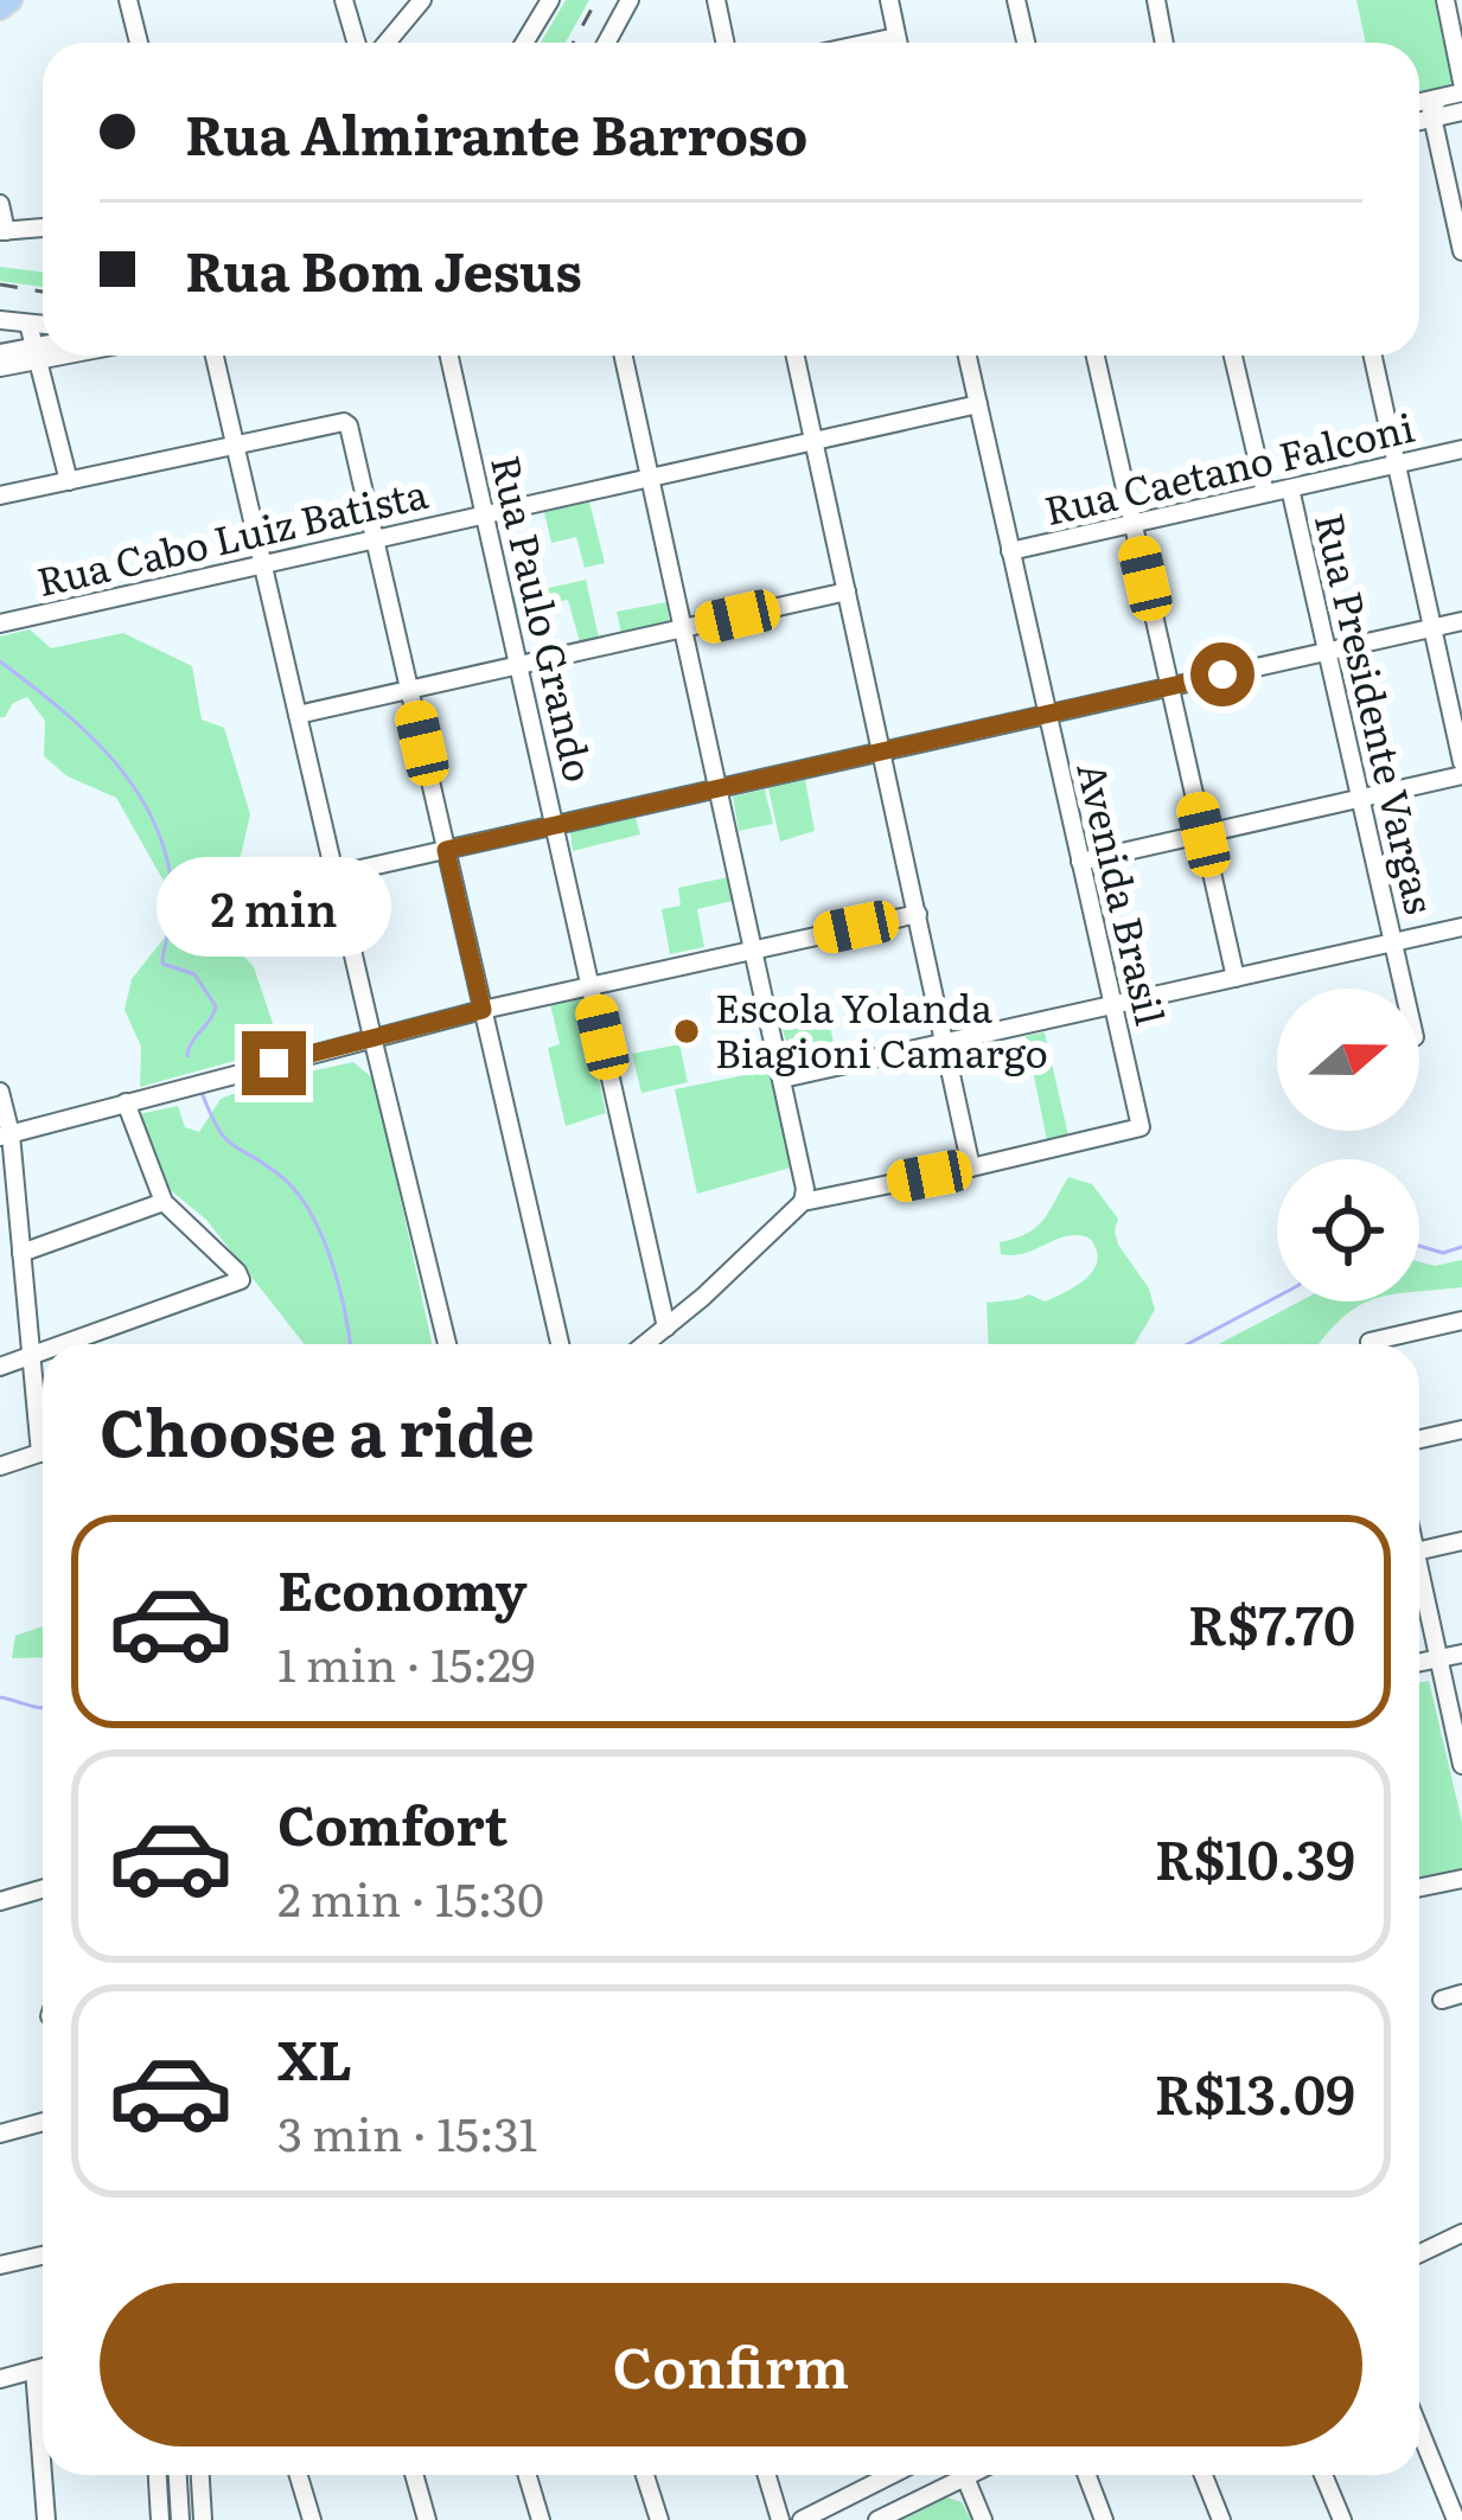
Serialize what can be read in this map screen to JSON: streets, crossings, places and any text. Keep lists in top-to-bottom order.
{
  "streets": {
    "street": [
      "Rua Caetano Falconi",
      "Rua Cabo Luiz Batista",
      "Rua Paulo Grando",
      "Rua Presidente Vargas",
      "Avenida Brasil"
    ]
  },
  "crossings": [
    ["Rua Caetano Falconi", "Rua Presidente Vargas"],
    ["Rua Caetano Falconi", "Avenida Brasil"],
    ["Rua Cabo Luiz Batista", "Rua Paulo Grando"],
    ["Rua Cabo Luiz Batista", "Avenida Brasil"]
  ],
  "places": ["Escola Yolanda Biagioni Camargo"],
  "north": "right",
  "page": {
    "banner": ["Rua Almirante Barroso", "Rua Bom Jesus"],
    "bubble": "2 min",
    "heading": "Choose a ride",
    "list": [
      {
        "name": "Economy",
        "note": "1 min · 15:29",
        "value": "R$7.70"
      },
      {
        "name": "Comfort",
        "note": "2 min · 15:30",
        "value": "R$10.39"
      },
      {
        "name": "XL",
        "note": "3 min · 15:31",
        "value": "R$13.09"
      }
    ],
    "buttons": "Confirm"
  }
}
